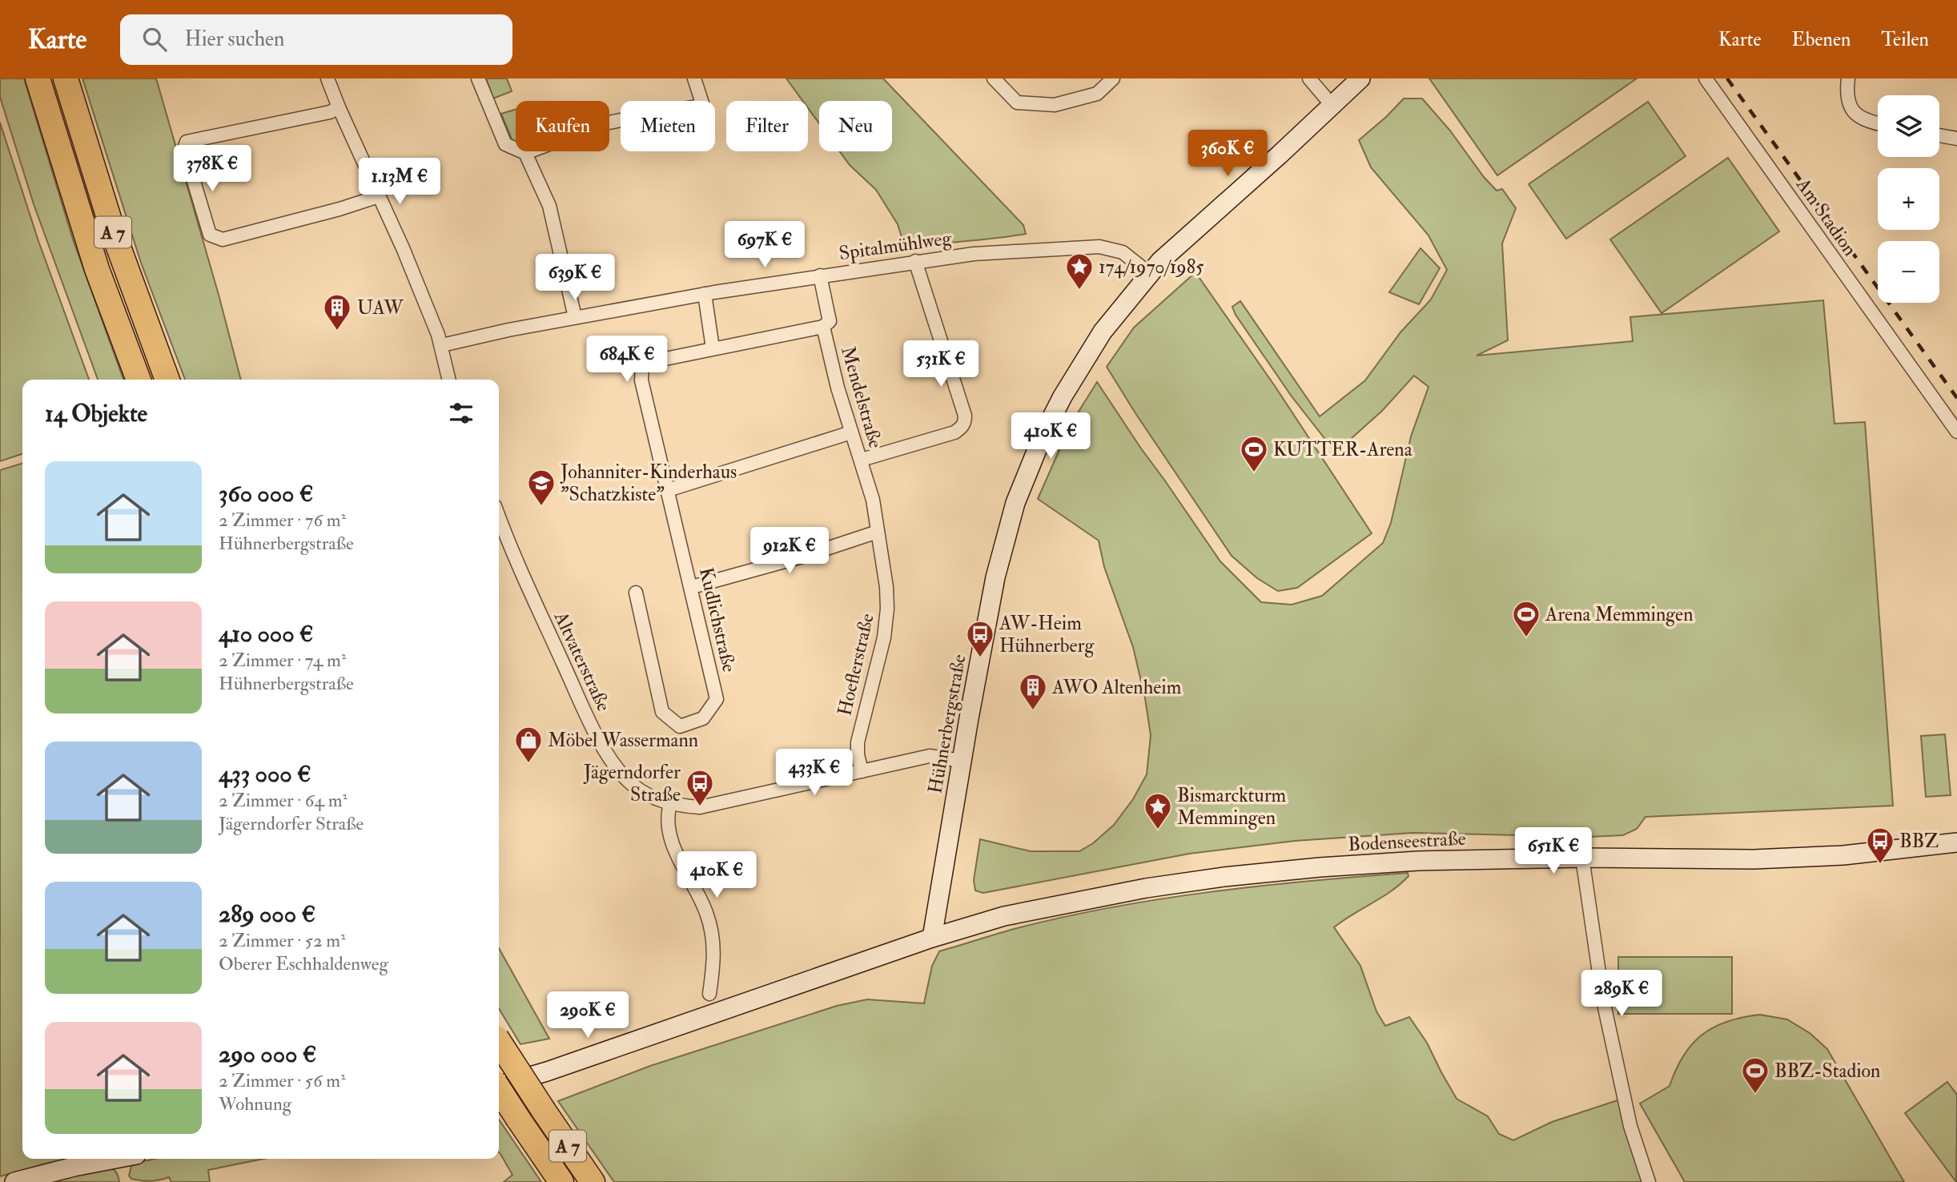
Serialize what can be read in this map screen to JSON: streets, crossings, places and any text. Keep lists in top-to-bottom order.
{
  "streets": {
    "highway": ["A 7"],
    "main road": ["Hühnerbergstraße", "Bodenseestraße"],
    "street": [
      "Am Stadion",
      "Spitalmühlweg",
      "Mendelstraße",
      "Kudlichstraße",
      "Altvaterstraße",
      "Hoeflerstraße"
    ]
  },
  "crossings": [
    ["Spitalmühlweg", "Mendelstraße"],
    ["Spitalmühlweg", "Hühnerbergstraße"],
    ["Mendelstraße", "Hoeflerstraße"],
    ["Hühnerbergstraße", "Bodenseestraße"]
  ],
  "places": {
    "place": ["174/1970/1985", "Bismarckturm Memmingen"],
    "building": ["UAW", "AWO Altenheim"],
    "sports": ["KUTTER-Arena", "Arena Memmingen", "BBZ-Stadion"],
    "school or university": ["Johanniter-Kinderhaus \"Schatzkiste\""],
    "bus stop": ["AW-Heim Hühnerberg", "Jägerndorfer Straße", "BBZ"],
    "shop": ["Möbel Wassermann"]
  },
  "page": {
    "header": "Karte",
    "search": "Hier suchen",
    "nav": ["Karte", "Ebenen", "Teilen"],
    "map_buttons": ["+", "−"],
    "chip": [
      "Kaufen",
      "Mieten",
      "Filter",
      "Neu"
    ],
    "price": [
      "360K €",
      "378K €",
      "1.13M €",
      "697K €",
      "639K €",
      "684K €",
      "531K €",
      "410K €",
      "912K €",
      "433K €",
      "651K €",
      "410K €",
      "289K €",
      "290K €"
    ],
    "heading": "14 Objekte",
    "list": [
      {
        "name": "360 000 €",
        "note": "2 Zimmer · 76 m² · Hühnerbergstraße"
      },
      {
        "name": "410 000 €",
        "note": "2 Zimmer · 74 m² · Hühnerbergstraße"
      },
      {
        "name": "433 000 €",
        "note": "2 Zimmer · 64 m² · Jägerndorfer Straße"
      },
      {
        "name": "289 000 €",
        "note": "2 Zimmer · 52 m² · Oberer Eschhaldenweg"
      },
      {
        "name": "290 000 €",
        "note": "2 Zimmer · 56 m² · Wohnung"
      }
    ]
  }
}
